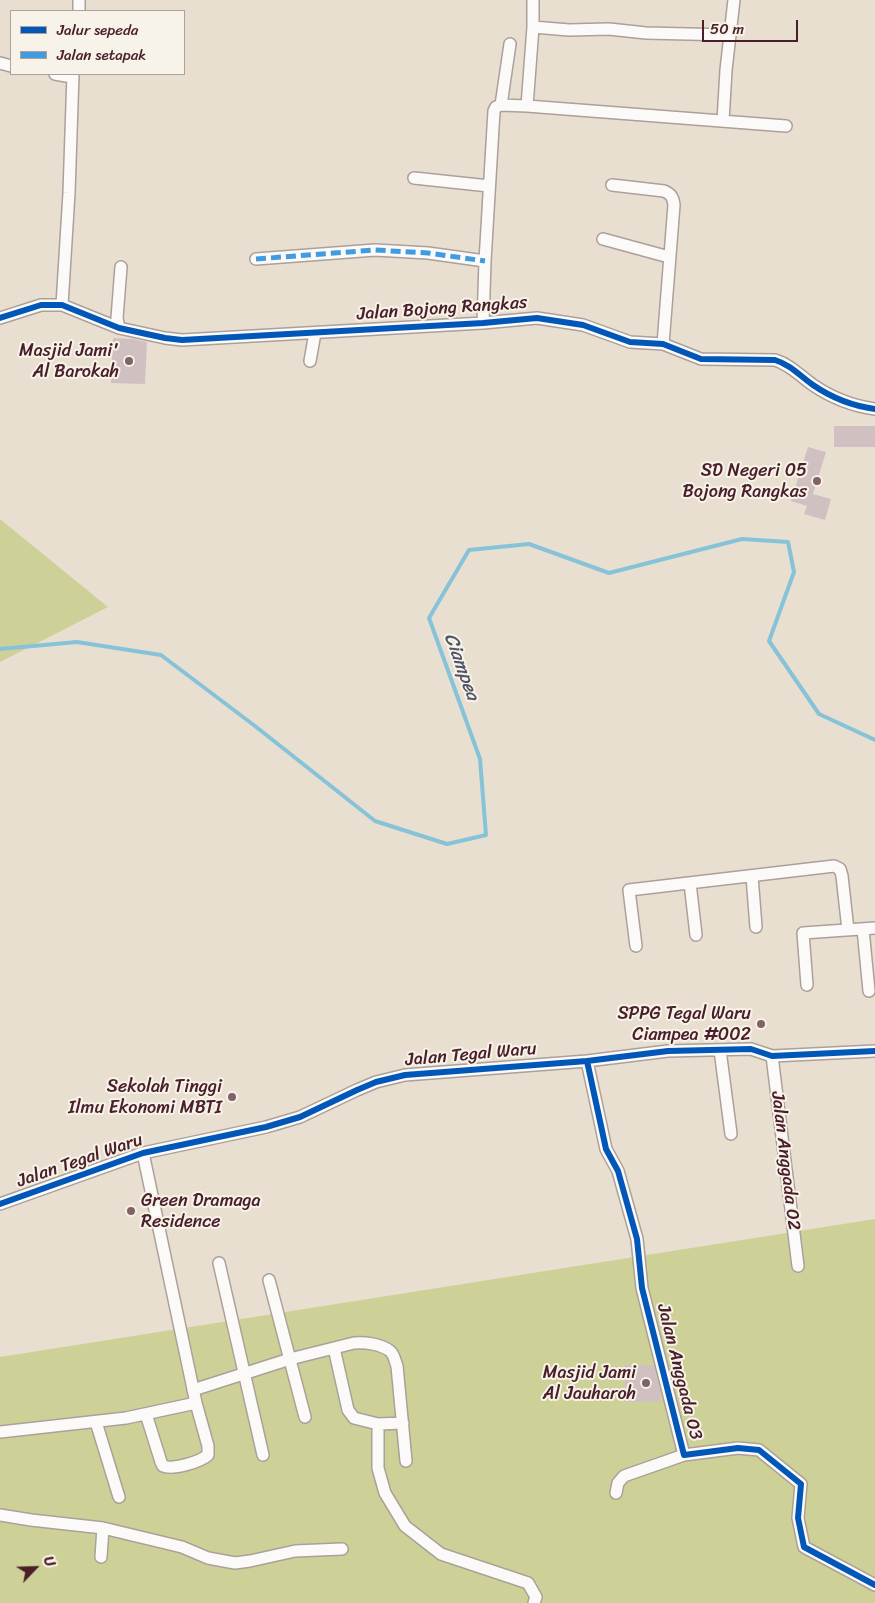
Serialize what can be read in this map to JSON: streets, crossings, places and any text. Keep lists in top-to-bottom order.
{
  "streets": {
    "street": [
      "Jalan Bojong Rangkas",
      "Jalan Tegal Waru",
      "Jalan Anggada 02",
      "Jalan Anggada 03"
    ]
  },
  "crossings": [
    ["Jalan Tegal Waru", "Jalan Anggada 02"],
    ["Jalan Tegal Waru", "Jalan Anggada 03"]
  ],
  "water": ["Ciampea"],
  "places": [
    "Masjid Jami' Al Barokah",
    "SD Negeri 05 Bojong Rangkas",
    "SPPG Tegal Waru Ciampea #002",
    "Sekolah Tinggi Ilmu Ekonomi MBTI",
    "Green Dramaga Residence",
    "Masjid Jami Al Jauharoh"
  ],
  "legend": ["Jalur sepeda", "Jalan setapak"],
  "scale_bar": "50 m",
  "north": "top right"
}
